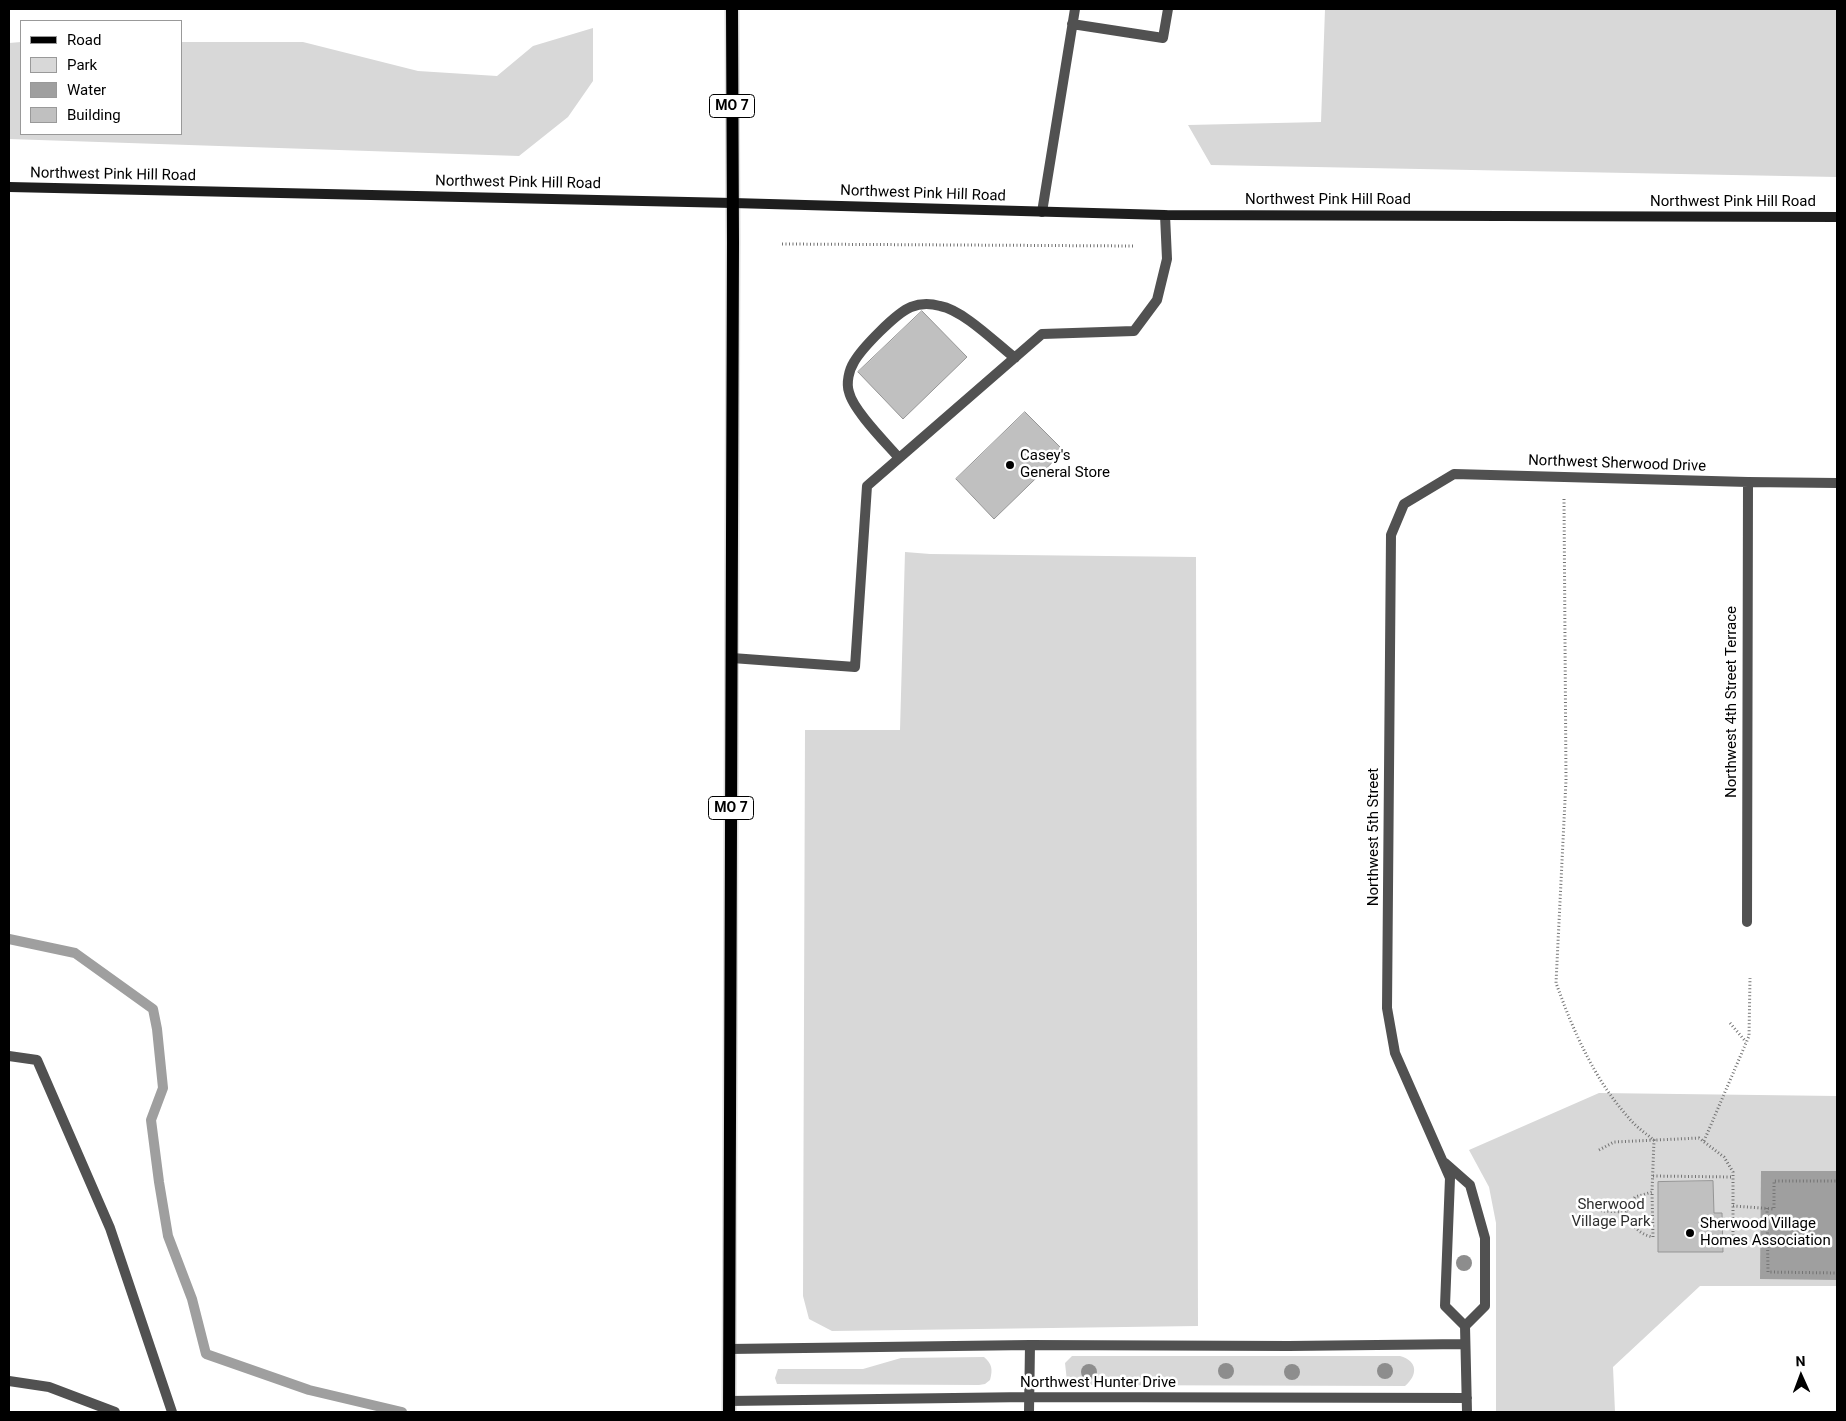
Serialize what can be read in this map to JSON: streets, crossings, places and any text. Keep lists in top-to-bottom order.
{
  "streets": {
    "main road": ["MO 7", "Northwest Pink Hill Road"],
    "street": [
      "Northwest Sherwood Drive",
      "Northwest 4th Street Terrace",
      "Northwest 5th Street",
      "Northwest Hunter Drive"
    ]
  },
  "crossings": [
    ["MO 7", "Northwest Pink Hill Road"],
    ["MO 7", "Northwest Hunter Drive"],
    ["Northwest Sherwood Drive", "Northwest 4th Street Terrace"],
    ["Northwest Sherwood Drive", "Northwest 5th Street"]
  ],
  "parks": ["Sherwood Village Park"],
  "places": ["Casey's General Store", "Sherwood Village Homes Association"],
  "legend": [
    "Road",
    "Park",
    "Water",
    "Building"
  ],
  "north": "top"
}
